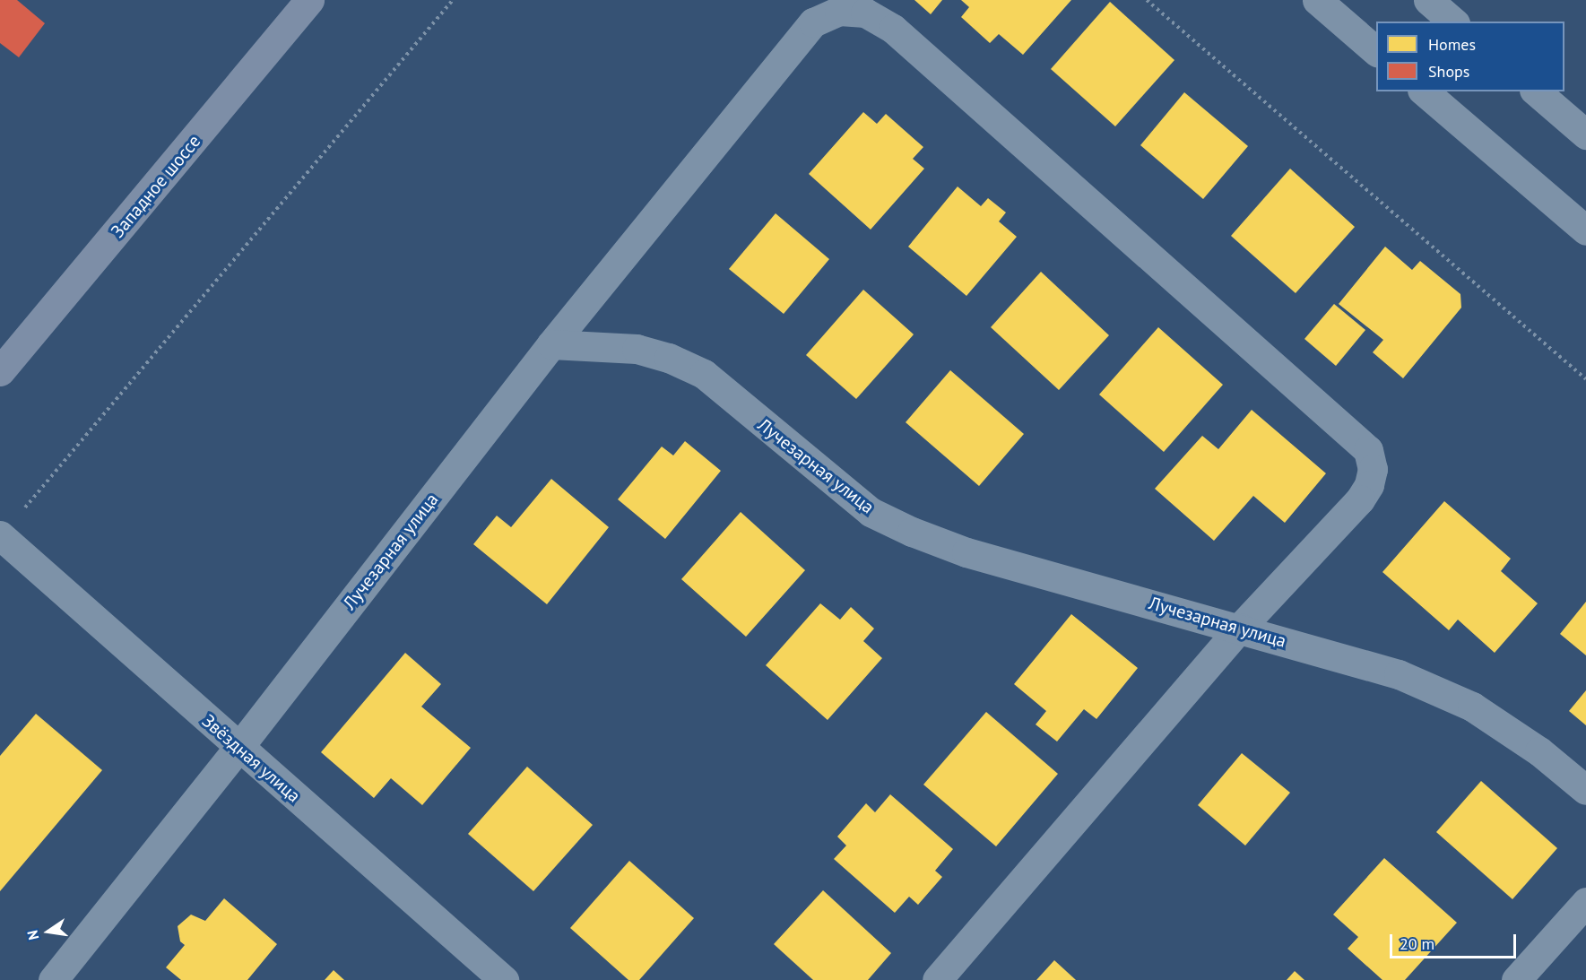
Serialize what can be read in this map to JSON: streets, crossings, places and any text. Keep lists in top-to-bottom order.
{
  "streets": {
    "main road": ["Западное шоссе"],
    "street": ["Лучезарная улица", "Звёздная улица"]
  },
  "crossings": [
    ["Лучезарная улица", "Звёздная улица"]
  ],
  "legend": ["Homes", "Shops"],
  "scale_bar": "20 m",
  "north": "left"
}
